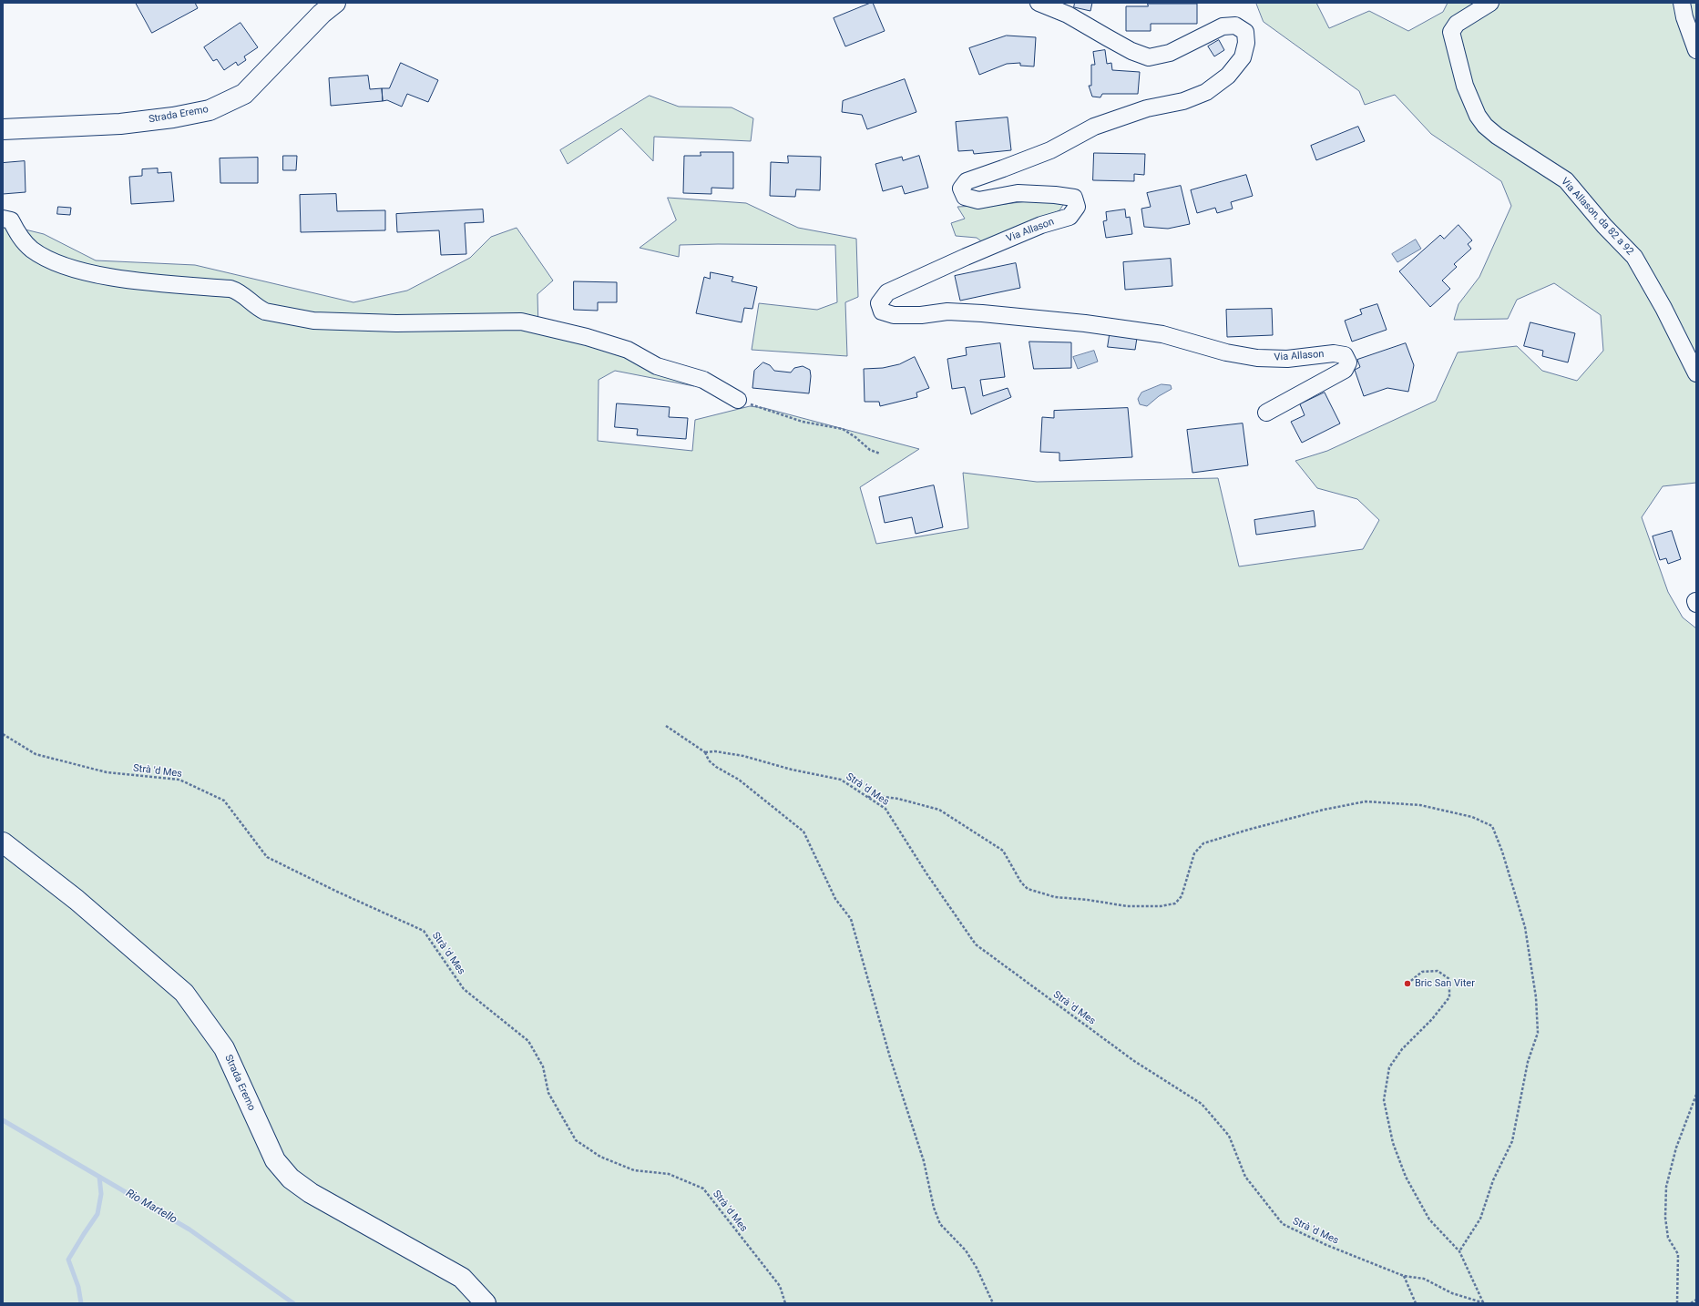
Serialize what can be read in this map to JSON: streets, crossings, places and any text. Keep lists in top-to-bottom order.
{
  "streets": {
    "main road": ["Strada Eremo"],
    "street": ["Via Allason, da 82 a 92", "Via Allason"],
    "path": ["Strà 'd Mes"]
  },
  "water": ["Rio Martello"],
  "places": ["Bric San Viter"]
}
